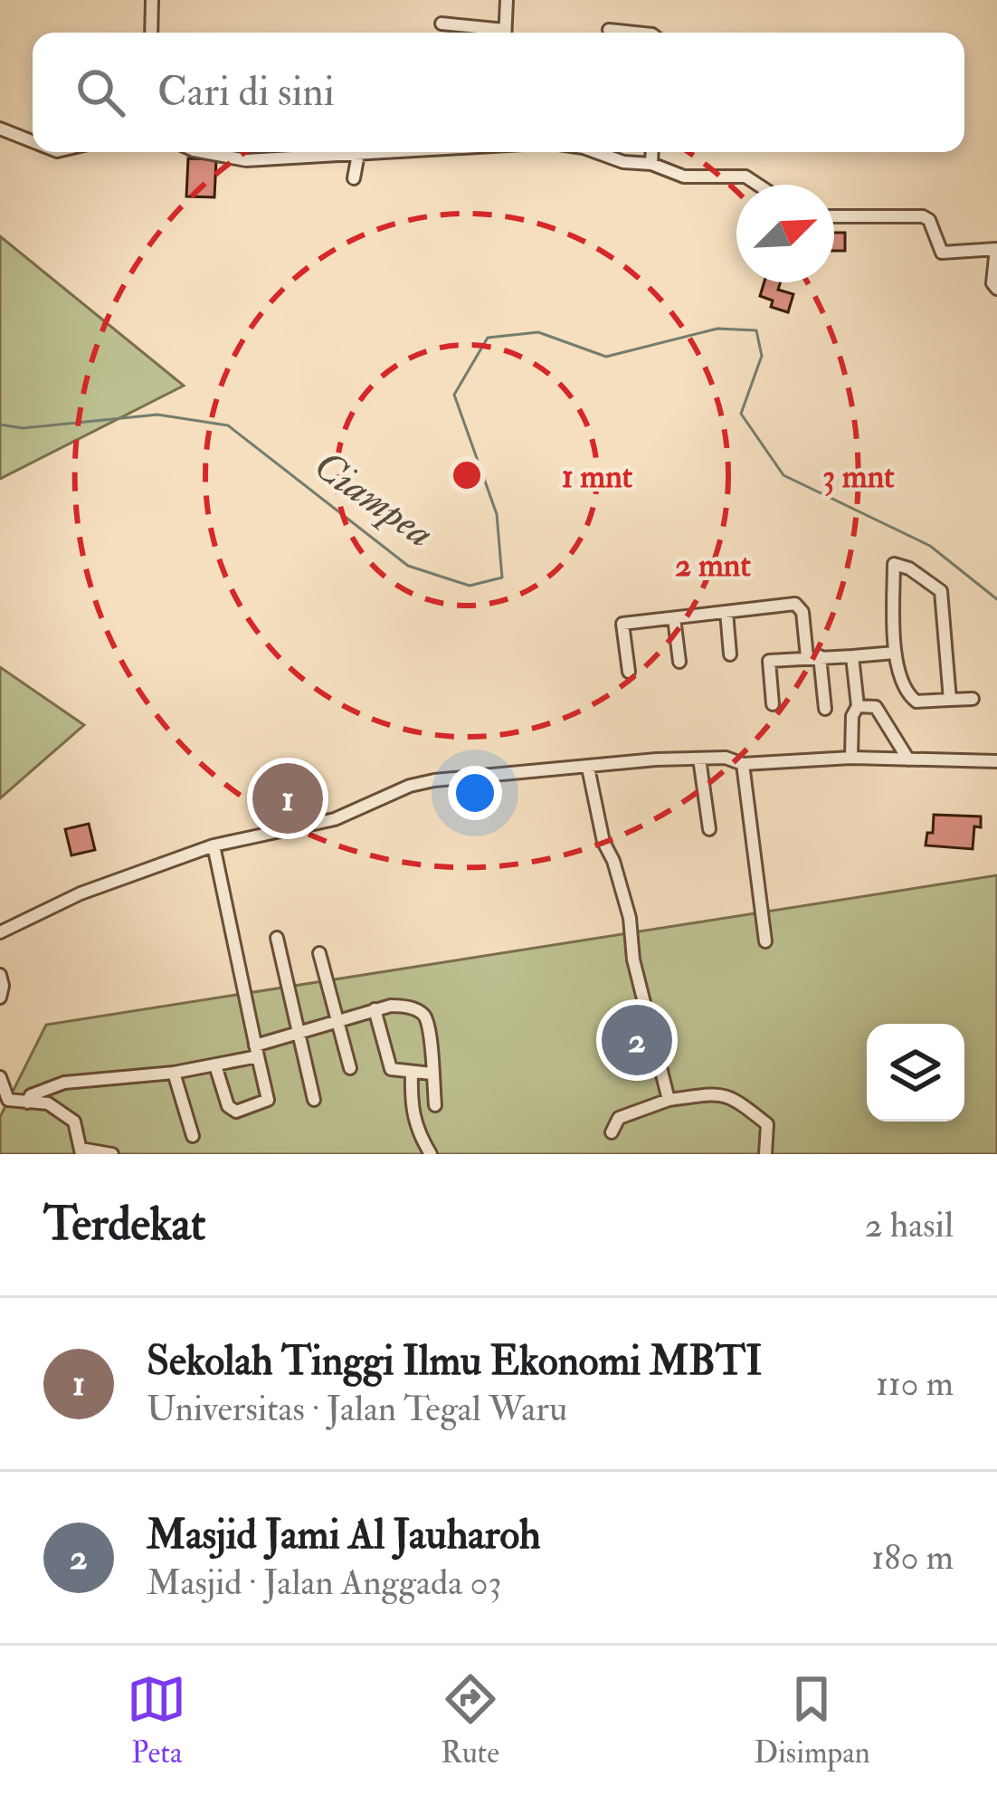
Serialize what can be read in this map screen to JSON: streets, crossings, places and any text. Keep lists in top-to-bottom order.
{
  "water": ["Ciampea"],
  "north": "top right",
  "page": {
    "search": "Cari di sini",
    "pins": ["1", "2"],
    "heading": ["Terdekat", "2 hasil"],
    "list": [
      {
        "mark": "1",
        "name": "Sekolah Tinggi Ilmu Ekonomi MBTI",
        "note": "Universitas · Jalan Tegal Waru",
        "value": "110 m"
      },
      {
        "mark": "2",
        "name": "Masjid Jami Al Jauharoh",
        "note": "Masjid · Jalan Anggada 03",
        "value": "180 m"
      }
    ],
    "nav": ["Peta", "Rute", "Disimpan"]
  },
  "rings": ["1 mnt", "3 mnt", "2 mnt"]
}
